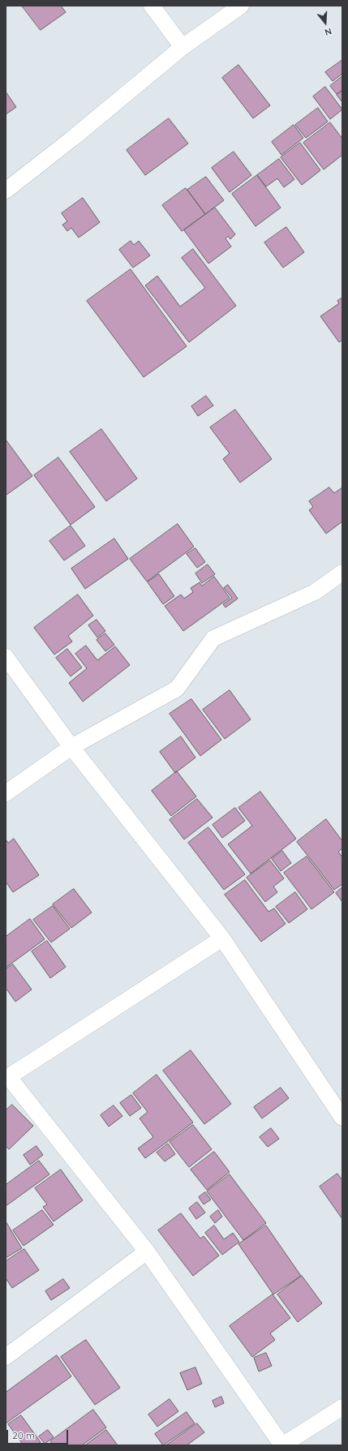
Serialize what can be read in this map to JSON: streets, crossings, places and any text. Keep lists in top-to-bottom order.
{
  "scale_bar": "20 m",
  "north": "bottom"
}
